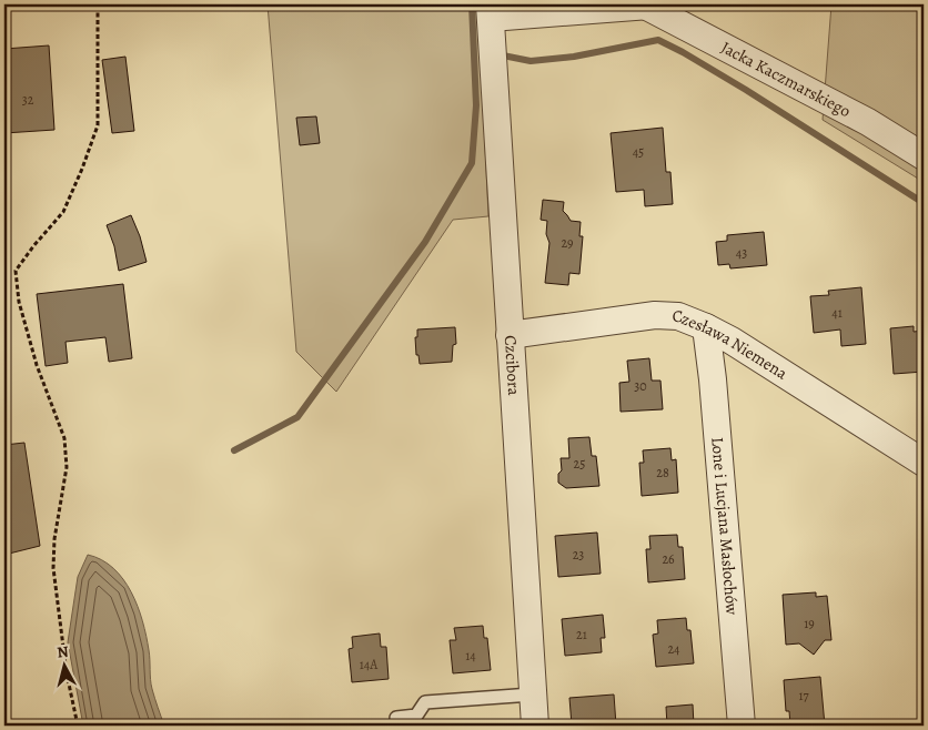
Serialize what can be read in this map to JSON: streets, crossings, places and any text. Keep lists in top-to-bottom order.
{
  "streets": {
    "street": [
      "Jacka Kaczmarskiego",
      "Czesława Niemena",
      "Czcibora",
      "Lone i Lucjana Masłochów"
    ]
  },
  "crossings": [
    ["Czesława Niemena", "Czcibora"],
    ["Czesława Niemena", "Lone i Lucjana Masłochów"]
  ],
  "house_numbers": [
    "32",
    "45",
    "29",
    "43",
    "41",
    "30",
    "25",
    "28",
    "23",
    "26",
    "19",
    "21",
    "24",
    "14",
    "14A",
    "17"
  ],
  "north": "top"
}
